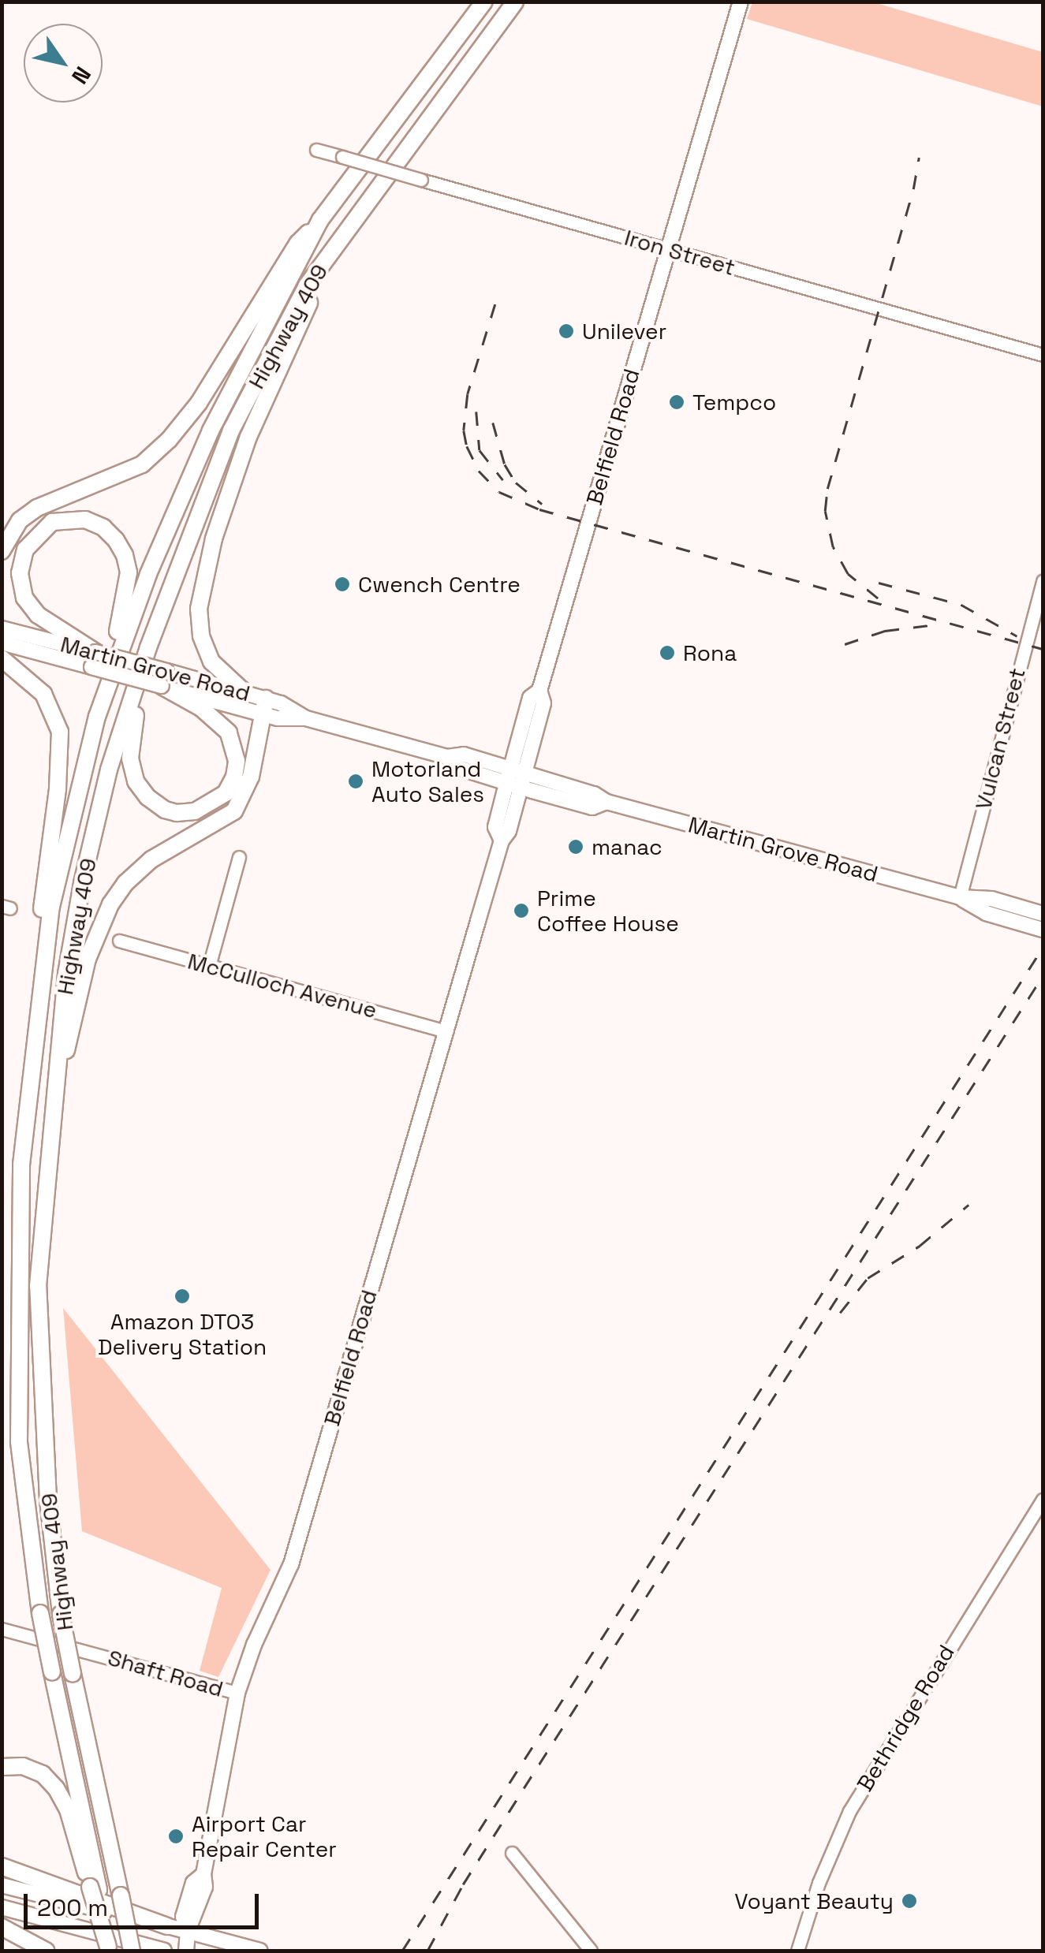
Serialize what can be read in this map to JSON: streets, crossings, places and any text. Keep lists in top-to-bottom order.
{
  "streets": {
    "highway": ["Highway 409"],
    "main road": ["Belfield Road", "Martin Grove Road"],
    "street": [
      "Iron Street",
      "Vulcan Street",
      "McCulloch Avenue",
      "Shaft Road",
      "Bethridge Road"
    ]
  },
  "crossings": [
    ["Iron Street", "Belfield Road"],
    ["Belfield Road", "Martin Grove Road"],
    ["Belfield Road", "McCulloch Avenue"],
    ["Belfield Road", "Shaft Road"],
    ["Martin Grove Road", "Vulcan Street"]
  ],
  "places": [
    "Unilever",
    "Tempco",
    "Cwench Centre",
    "Rona",
    "Motorland Auto Sales",
    "manac",
    "Prime Coffee House",
    "Amazon DTO3 Delivery Station",
    "Airport Car Repair Center",
    "Voyant Beauty"
  ],
  "scale_bar": "200 m",
  "north": "bottom right"
}
